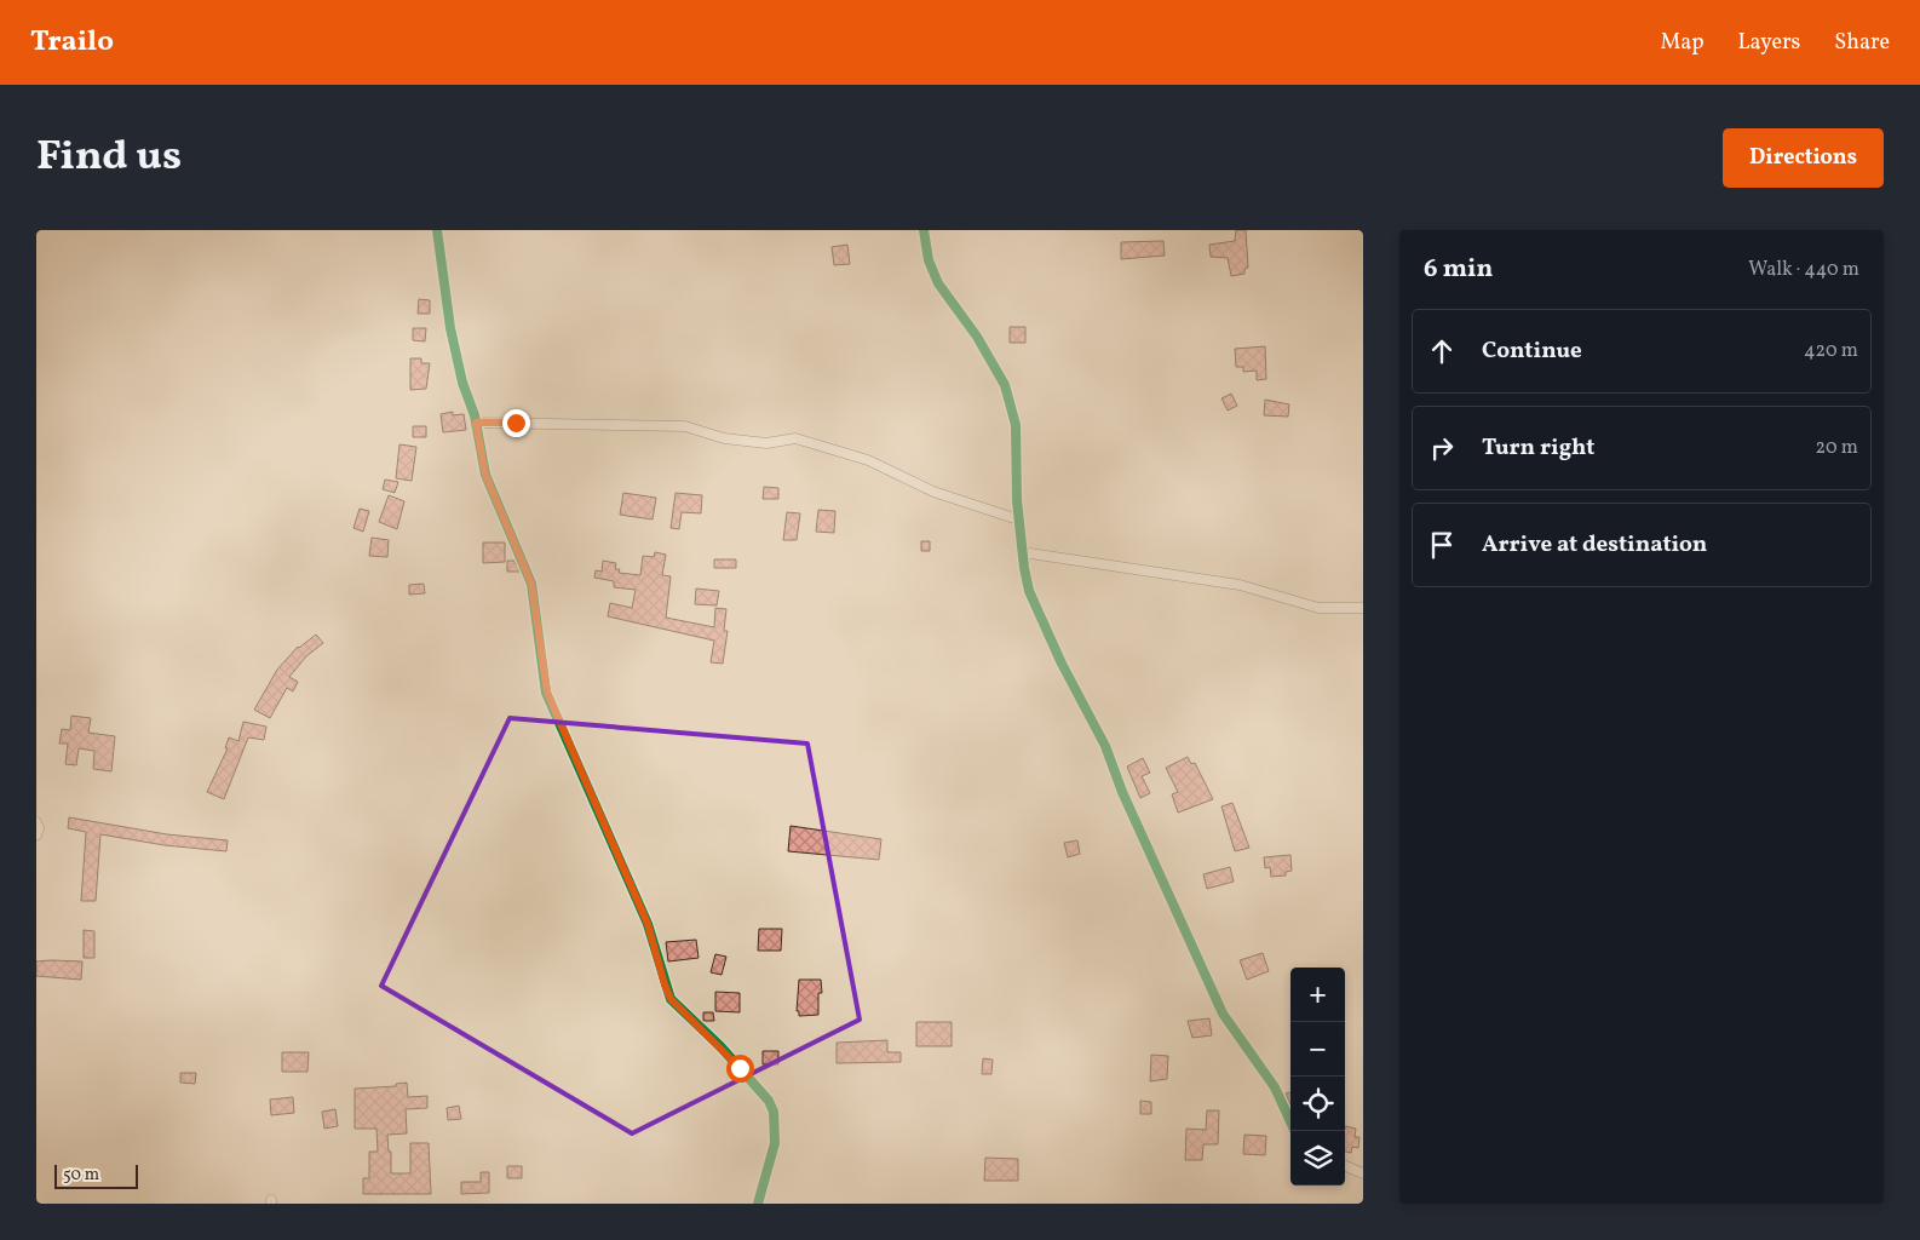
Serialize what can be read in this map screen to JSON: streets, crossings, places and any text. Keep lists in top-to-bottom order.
{
  "scale_bar": "50 m",
  "page": {
    "header": "Trailo",
    "nav": ["Map", "Layers", "Share"],
    "title": "Find us",
    "buttons": "Directions",
    "heading": ["6 min", "Walk · 440 m"],
    "list": [
      ["Continue", "420 m"],
      ["Turn right", "20 m"],
      "Arrive at destination"
    ],
    "map_buttons": ["+", "−"],
    "scale": "50 m"
  }
}
